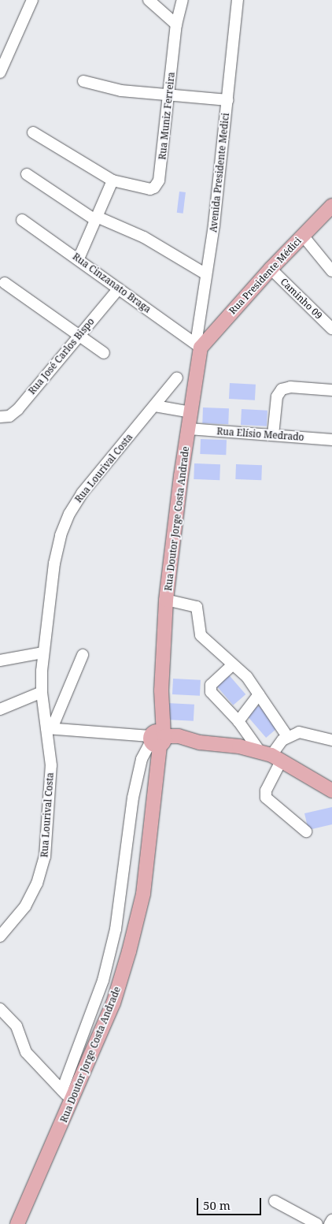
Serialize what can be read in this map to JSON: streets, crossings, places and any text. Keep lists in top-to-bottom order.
{
  "streets": {
    "main road": ["Rua Presidente Médici", "Rua Doutor Jorge Costa Andrade"],
    "street": [
      "Rua Muniz Ferreira",
      "Avenida Presidente Medici",
      "Rua Cinzanato Braga",
      "Caminho 09",
      "Rua José Carlos Bispo",
      "Rua Elísio Medrado",
      "Rua Lourival Costa"
    ]
  },
  "crossings": [
    ["Avenida Presidente Medici", "Rua Presidente Médici"],
    ["Avenida Presidente Medici", "Rua Cinzanato Braga"],
    ["Avenida Presidente Medici", "Rua Doutor Jorge Costa Andrade"],
    ["Rua Presidente Médici", "Rua Cinzanato Braga"],
    ["Rua Presidente Médici", "Caminho 09"],
    ["Rua Presidente Médici", "Rua Doutor Jorge Costa Andrade"],
    ["Rua Cinzanato Braga", "Rua José Carlos Bispo"],
    ["Rua Cinzanato Braga", "Rua Doutor Jorge Costa Andrade"],
    ["Rua Elísio Medrado", "Rua Doutor Jorge Costa Andrade"]
  ],
  "scale_bar": "50 m"
}
